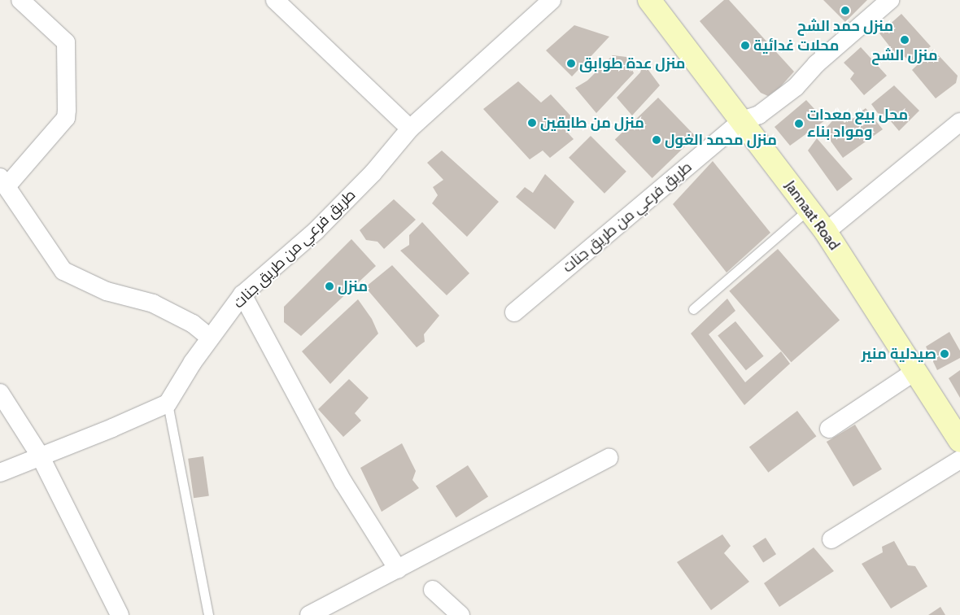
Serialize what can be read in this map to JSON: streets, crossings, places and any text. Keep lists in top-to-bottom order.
{
  "streets": {
    "street": ["Jannaat Road", "طريق فرعي من طريق جنات"]
  },
  "crossings": [
    ["Jannaat Road", "طريق فرعي من طريق جنات"]
  ],
  "places": [
    "منزل حمد الشح",
    "منزل الشح",
    "محلات غدائية",
    "منزل عدة طوابق",
    "منزل من طابقين",
    "محل بيع معدات ومواد بناء",
    "منزل محمد الغول",
    "منزل",
    "صيدلية منير"
  ]
}
